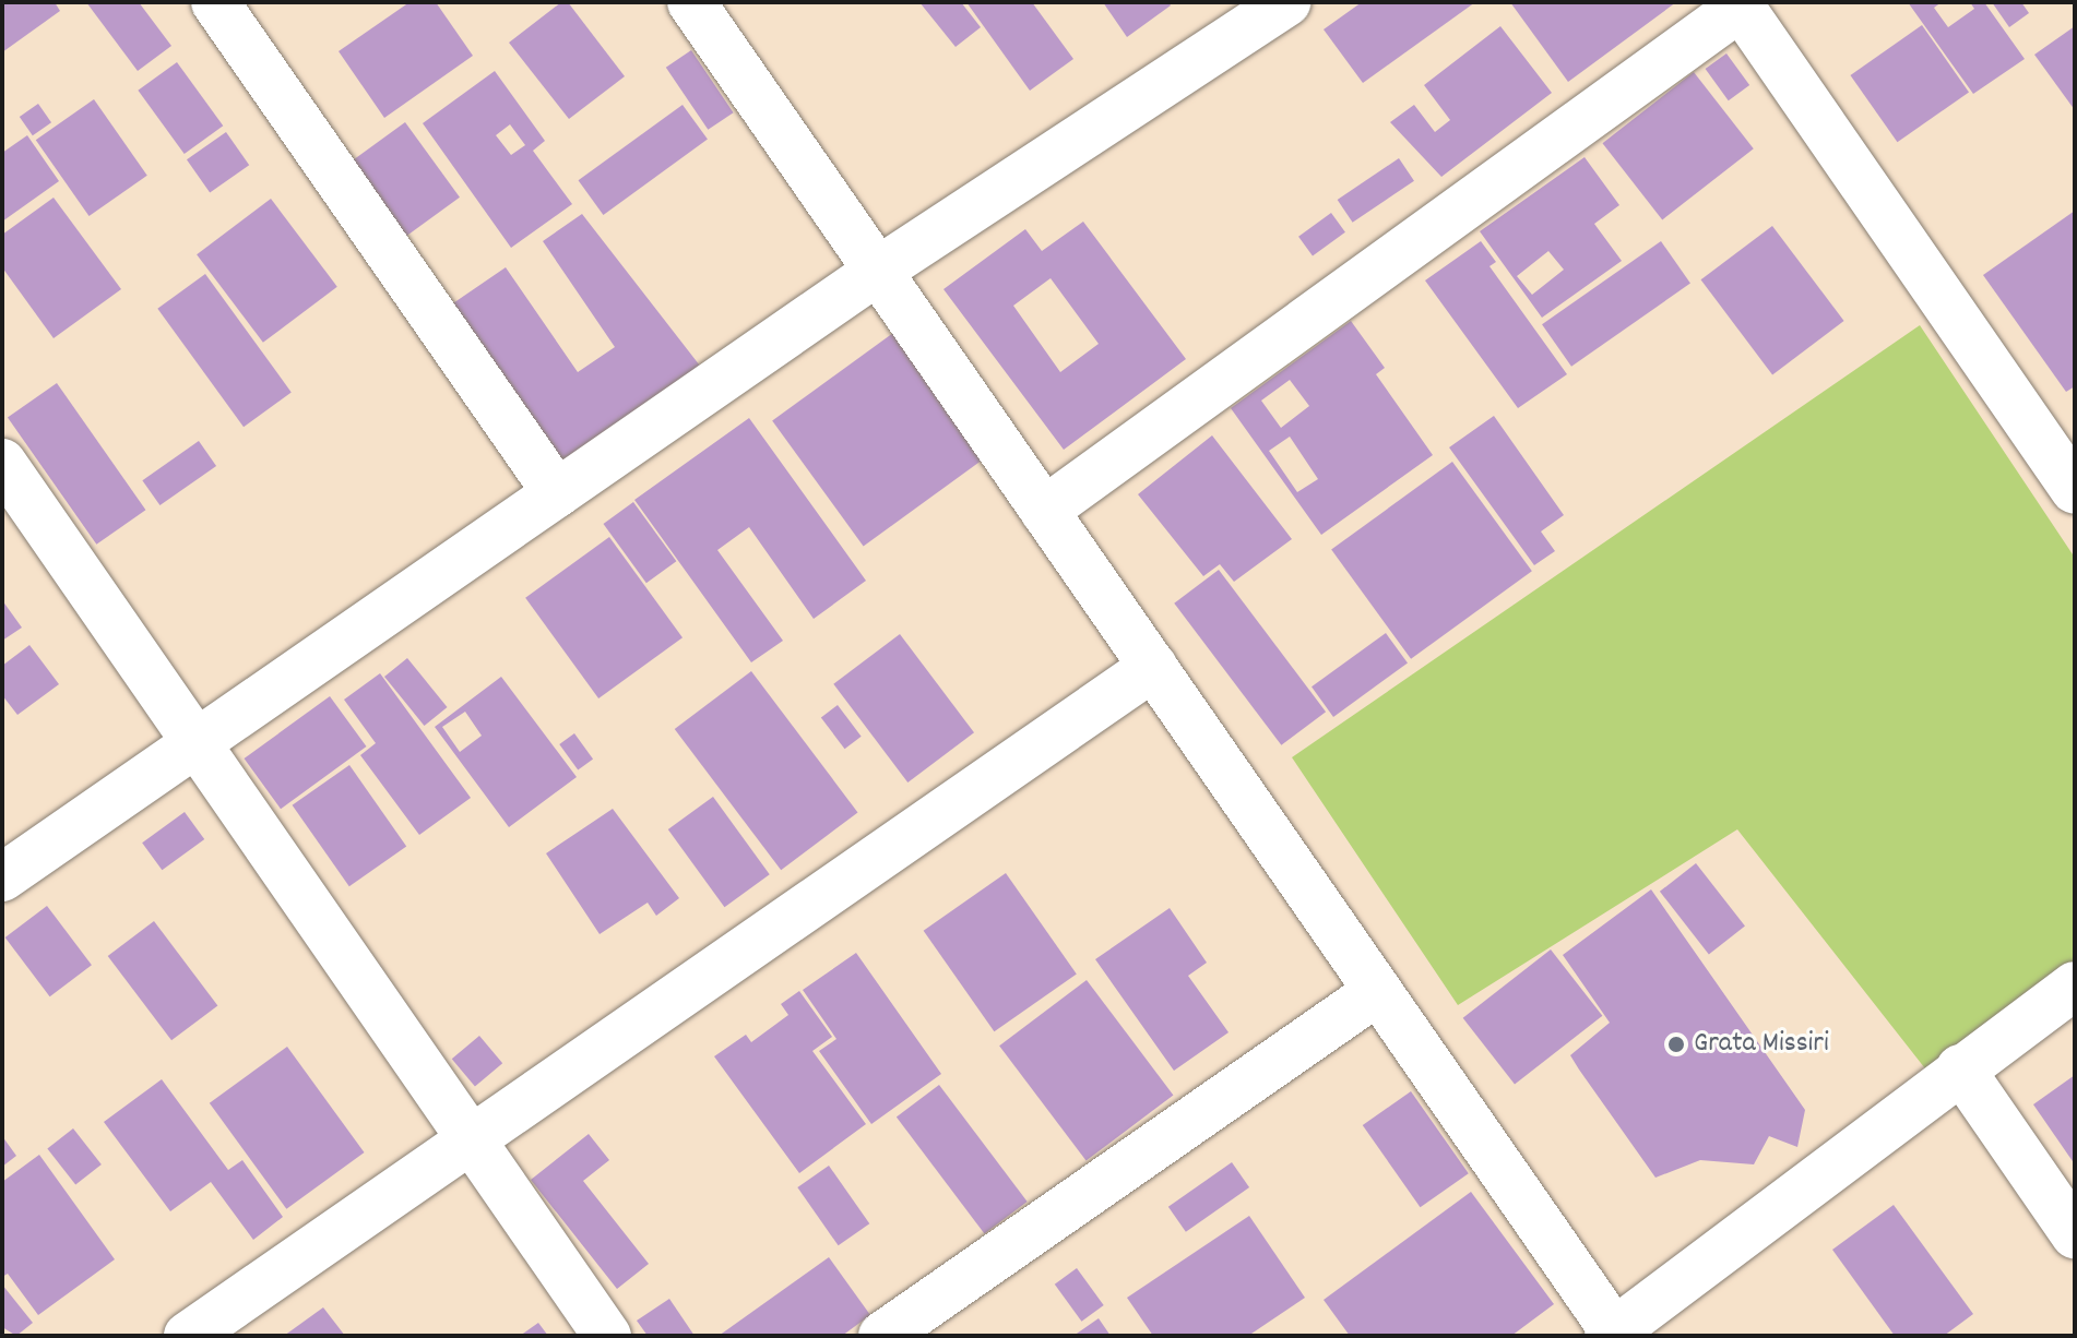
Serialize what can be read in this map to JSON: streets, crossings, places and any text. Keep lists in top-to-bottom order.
{
  "places": ["Grata Missiri"]
}
